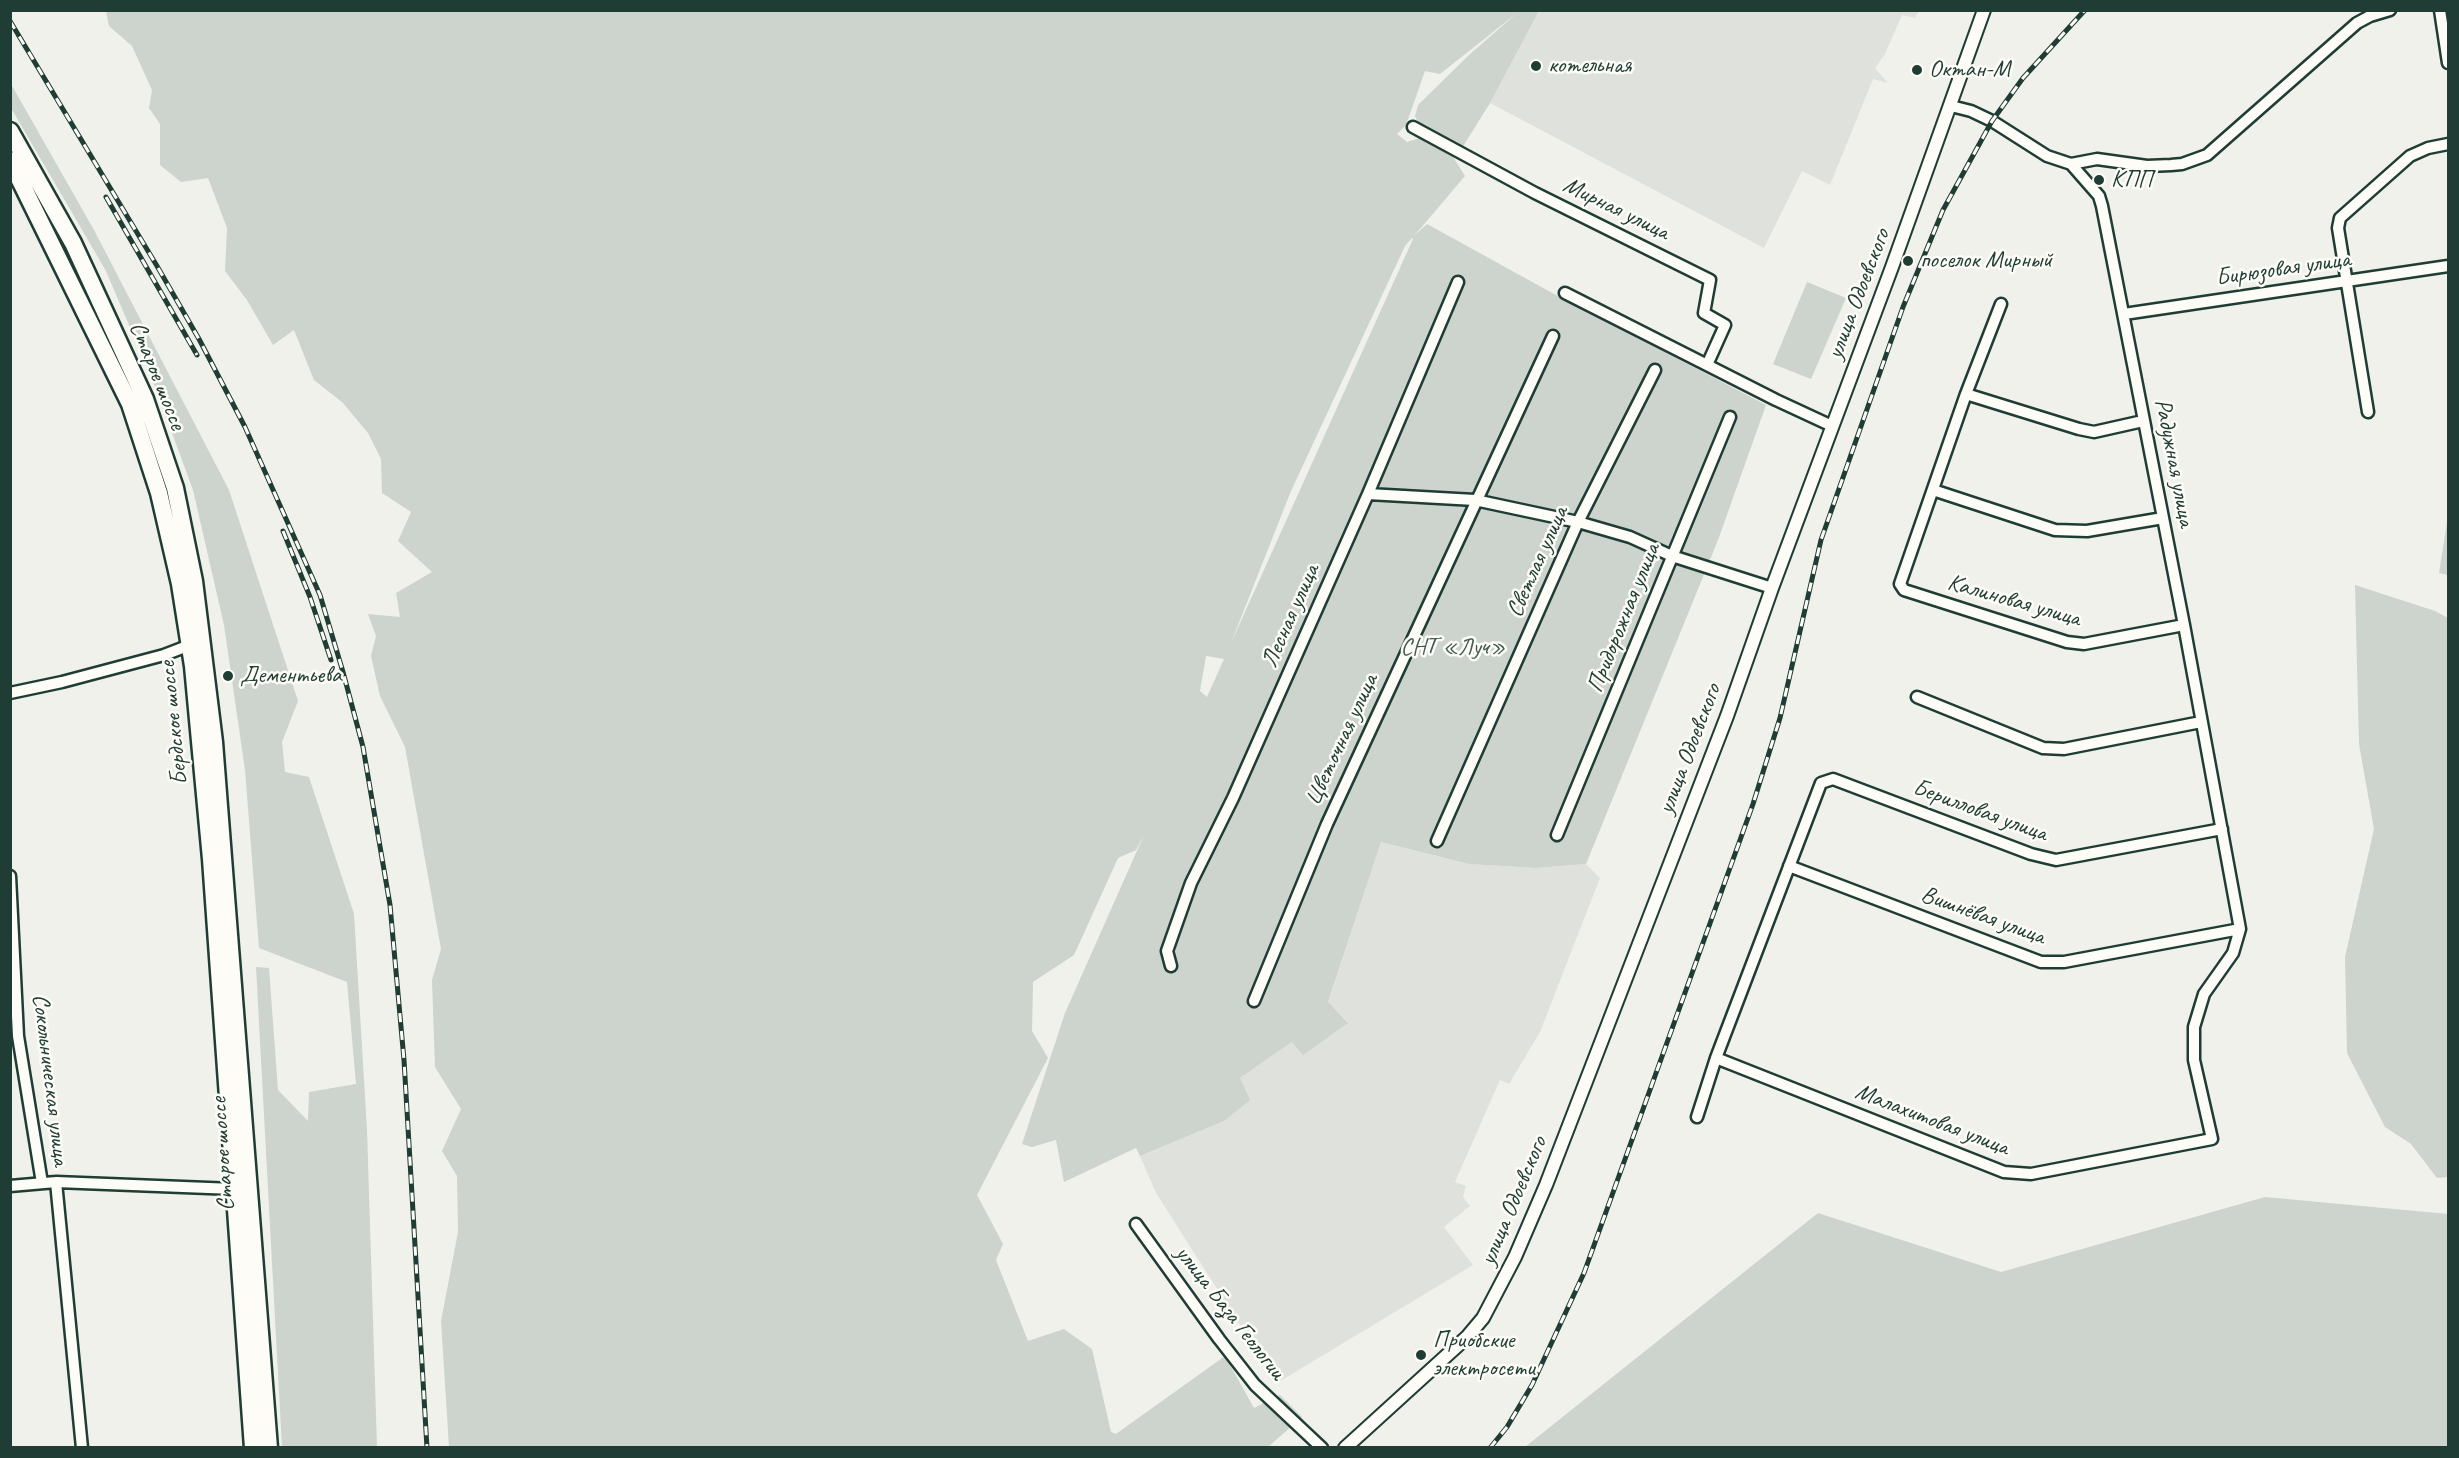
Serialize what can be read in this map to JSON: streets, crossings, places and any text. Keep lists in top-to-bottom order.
{
  "streets": {
    "highway": ["Старое шоссе", "Бердское шоссе"],
    "street": [
      "Мирная улица",
      "Бирюзовая улица",
      "улица Одоевского",
      "Радужная улица",
      "Светлая улица",
      "Калиновая улица",
      "Лесная улица",
      "Придорожная улица",
      "Цветочная улица",
      "Берилловая улица",
      "Вишнёвая улица",
      "Сокольническая улица",
      "Малахитовая улица",
      "улица База Геологии"
    ]
  },
  "crossings": [
    ["Бирюзовая улица", "Радужная улица"],
    ["Старое шоссе", "Бердское шоссе"],
    ["Радужная улица", "Калиновая улица"],
    ["Радужная улица", "Берилловая улица"],
    ["Радужная улица", "Вишнёвая улица"],
    ["Радужная улица", "Малахитовая улица"],
    ["Берилловая улица", "Вишнёвая улица"]
  ],
  "parks": ["СНТ «Луч»"],
  "places": [
    "котельная",
    "Октан-М",
    "КПП",
    "поселок Мирный",
    "Дементьева",
    "Приобские электросети"
  ]
}
